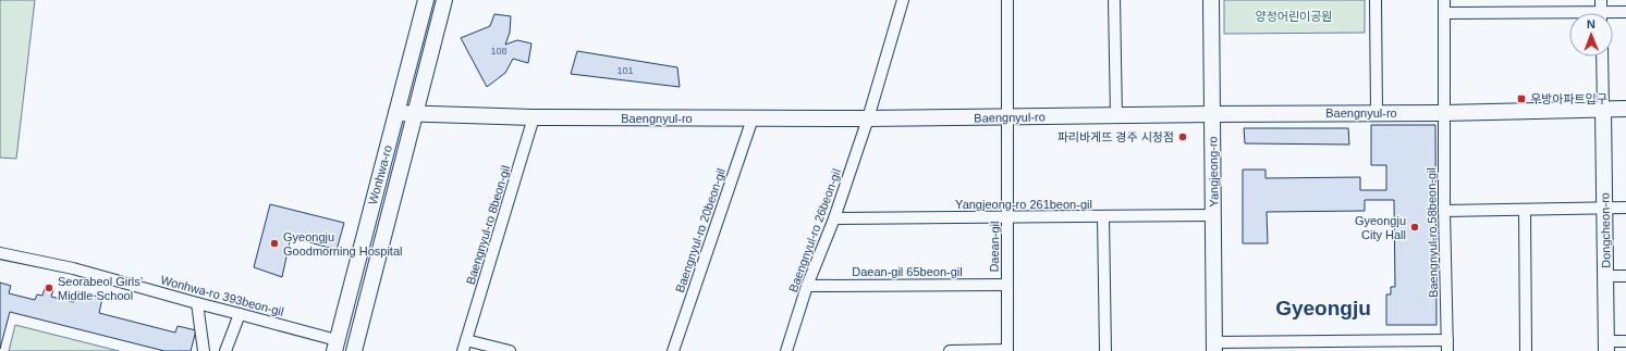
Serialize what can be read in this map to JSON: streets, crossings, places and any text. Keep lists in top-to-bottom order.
{
  "streets": {
    "street": [
      "Baengnyul-ro",
      "Yangjeong-ro",
      "Wonhwa-ro",
      "Yangjeong-ro 261beon-gil",
      "Baengnyul-ro 8beon-gil",
      "Baengnyul-ro 20beon-gil",
      "Baengnyul-ro 26beon-gil",
      "Dongcheon-ro",
      "Baengnyul-ro 58beon-gil",
      "Daean-gil",
      "Daean-gil 65beon-gil",
      "Wonhwa-ro 393beon-gil"
    ]
  },
  "crossings": [
    ["Baengnyul-ro", "Yangjeong-ro"],
    ["Baengnyul-ro", "Wonhwa-ro"],
    ["Baengnyul-ro", "Baengnyul-ro 8beon-gil"],
    ["Baengnyul-ro", "Baengnyul-ro 20beon-gil"],
    ["Baengnyul-ro", "Baengnyul-ro 26beon-gil"],
    ["Baengnyul-ro", "Dongcheon-ro"],
    ["Baengnyul-ro", "Baengnyul-ro 58beon-gil"],
    ["Baengnyul-ro", "Daean-gil"],
    ["Yangjeong-ro", "Yangjeong-ro 261beon-gil"],
    ["Yangjeong-ro", "Baengnyul-ro 58beon-gil"],
    ["Wonhwa-ro", "Wonhwa-ro 393beon-gil"],
    ["Yangjeong-ro 261beon-gil", "Baengnyul-ro 26beon-gil"],
    ["Yangjeong-ro 261beon-gil", "Daean-gil"],
    ["Baengnyul-ro 26beon-gil", "Daean-gil 65beon-gil"],
    ["Daean-gil", "Daean-gil 65beon-gil"]
  ],
  "districts": ["Gyeongju"],
  "parks": ["양정어린이공원"],
  "places": {
    "transit": ["우방아파트입구"],
    "other": [
      "파리바게뜨 경주 시청점",
      "Gyeongju City Hall",
      "Gyeongju Goodmorning Hospital",
      "Seorabeol Girls’ Middle School"
    ]
  },
  "house_numbers": ["108", "101"],
  "north": "top"
}
